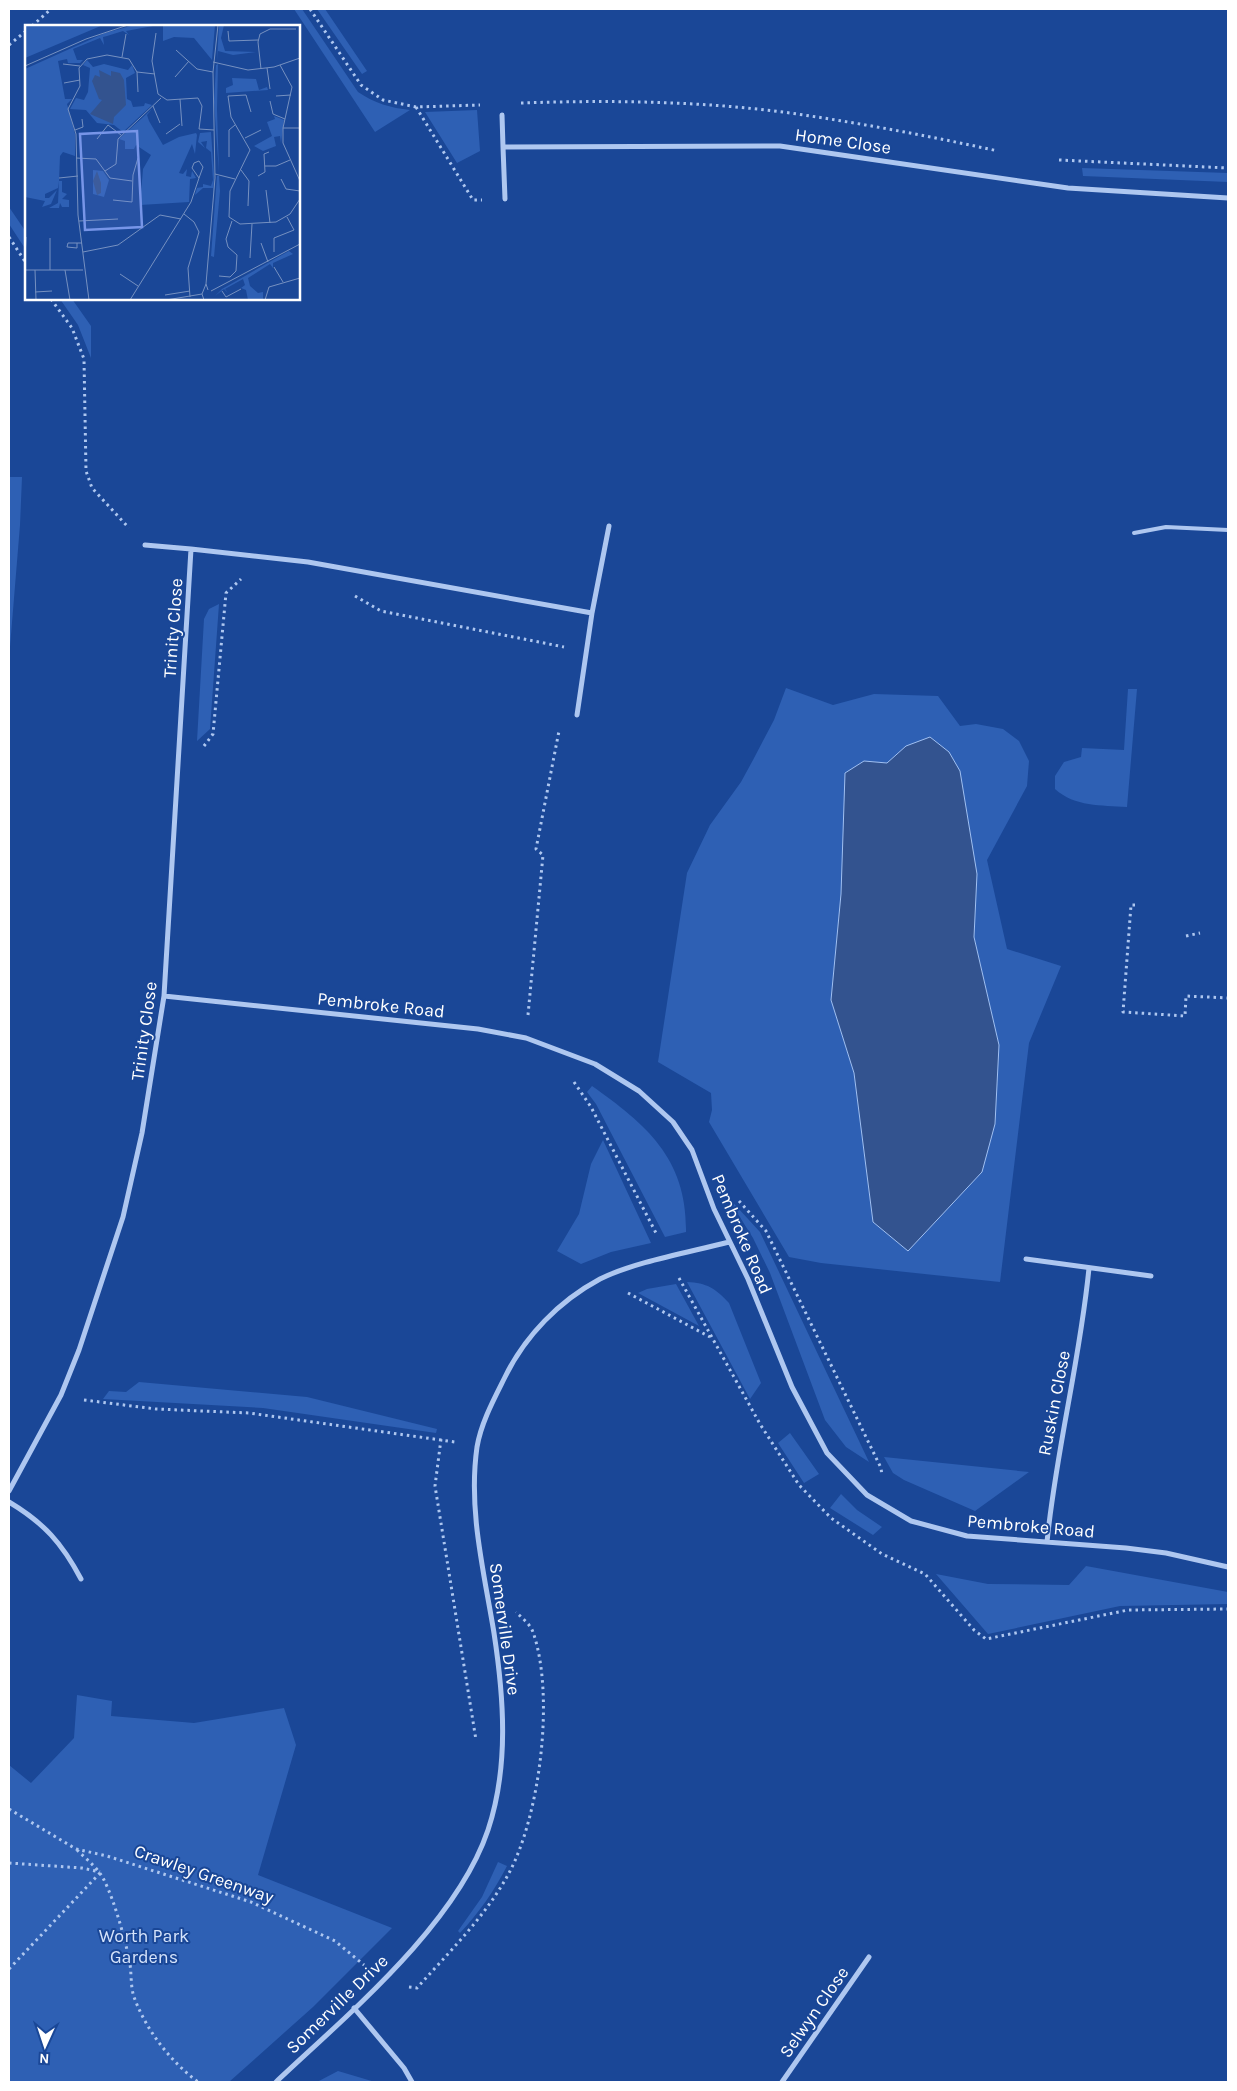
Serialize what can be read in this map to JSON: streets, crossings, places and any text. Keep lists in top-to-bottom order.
{
  "streets": {
    "street": [
      "Home Close",
      "Trinity Close",
      "Pembroke Road",
      "Ruskin Close",
      "Somerville Drive",
      "Selwyn Close"
    ],
    "path": ["Crawley Greenway"]
  },
  "crossings": [
    ["Trinity Close", "Pembroke Road"],
    ["Pembroke Road", "Ruskin Close"],
    ["Pembroke Road", "Somerville Drive"],
    ["Somerville Drive", "Crawley Greenway"]
  ],
  "parks": ["Worth Park Gardens"],
  "north": "bottom"
}
